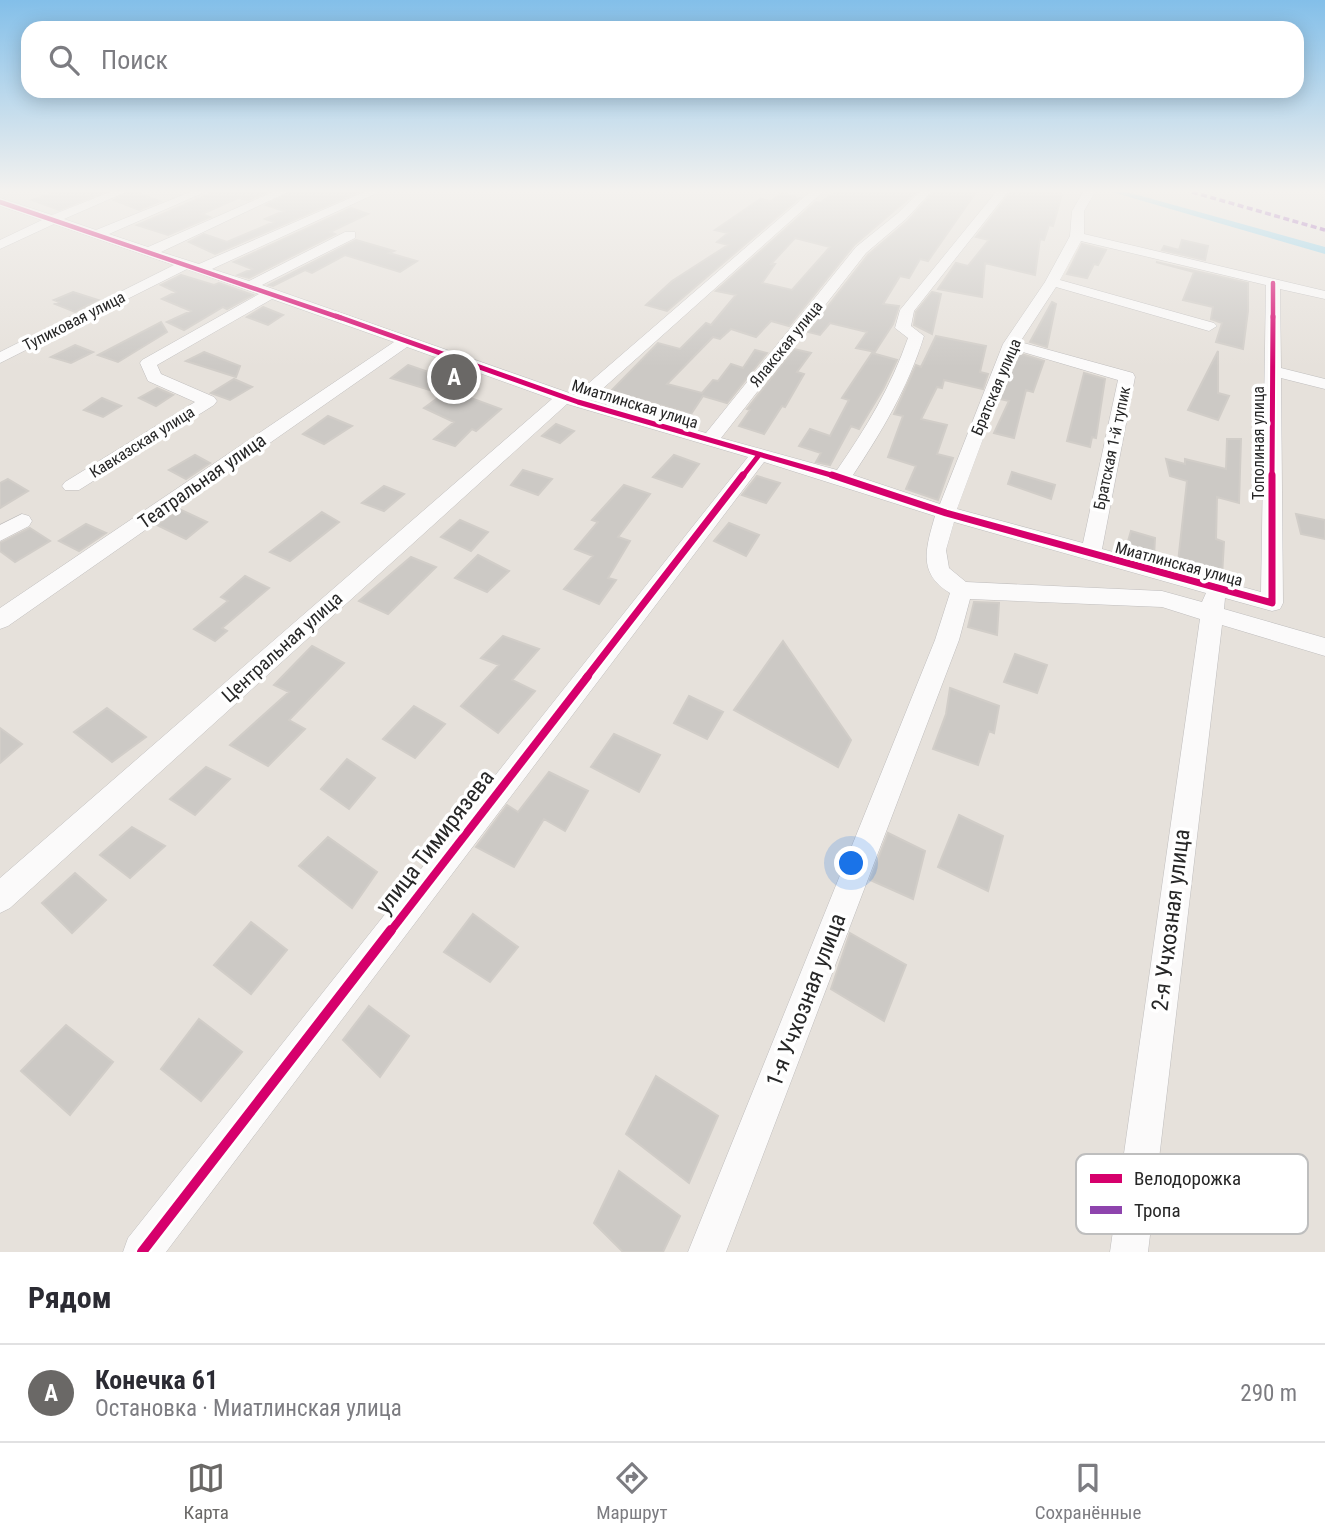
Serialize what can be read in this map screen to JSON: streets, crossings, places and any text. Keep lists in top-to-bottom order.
{
  "streets": {
    "street": [
      "Тупиковая улица",
      "Ялакская улица",
      "Братская улица",
      "Миатлинская улица",
      "Кавказская улица",
      "Тополиная улица",
      "Братская 1-й тупик",
      "Театральная улица",
      "Центральная улица",
      "улица Тимирязева",
      "2-я Учхозная улица",
      "1-я Учхозная улица"
    ]
  },
  "crossings": [
    ["Тупиковая улица", "Миатлинская улица"],
    ["Ялакская улица", "Миатлинская улица"],
    ["Братская улица", "Миатлинская улица"],
    ["Братская улица", "Братская 1-й тупик"],
    ["Братская улица", "1-я Учхозная улица"],
    ["Миатлинская улица", "Кавказская улица"],
    ["Миатлинская улица", "Тополиная улица"],
    ["Миатлинская улица", "Братская 1-й тупик"],
    ["Миатлинская улица", "Театральная улица"],
    ["Миатлинская улица", "Центральная улица"],
    ["Миатлинская улица", "улица Тимирязева"],
    ["Миатлинская улица", "2-я Учхозная улица"]
  ],
  "legend": ["Велодорожка", "Тропа"],
  "page": {
    "search": "Поиск",
    "pins": "A",
    "heading": "Рядом",
    "list": [
      {
        "mark": "A",
        "name": "Конечка 61",
        "note": "Остановка · Миатлинская улица",
        "value": "290 m"
      }
    ],
    "nav": ["Карта", "Маршрут", "Сохранённые"]
  }
}
